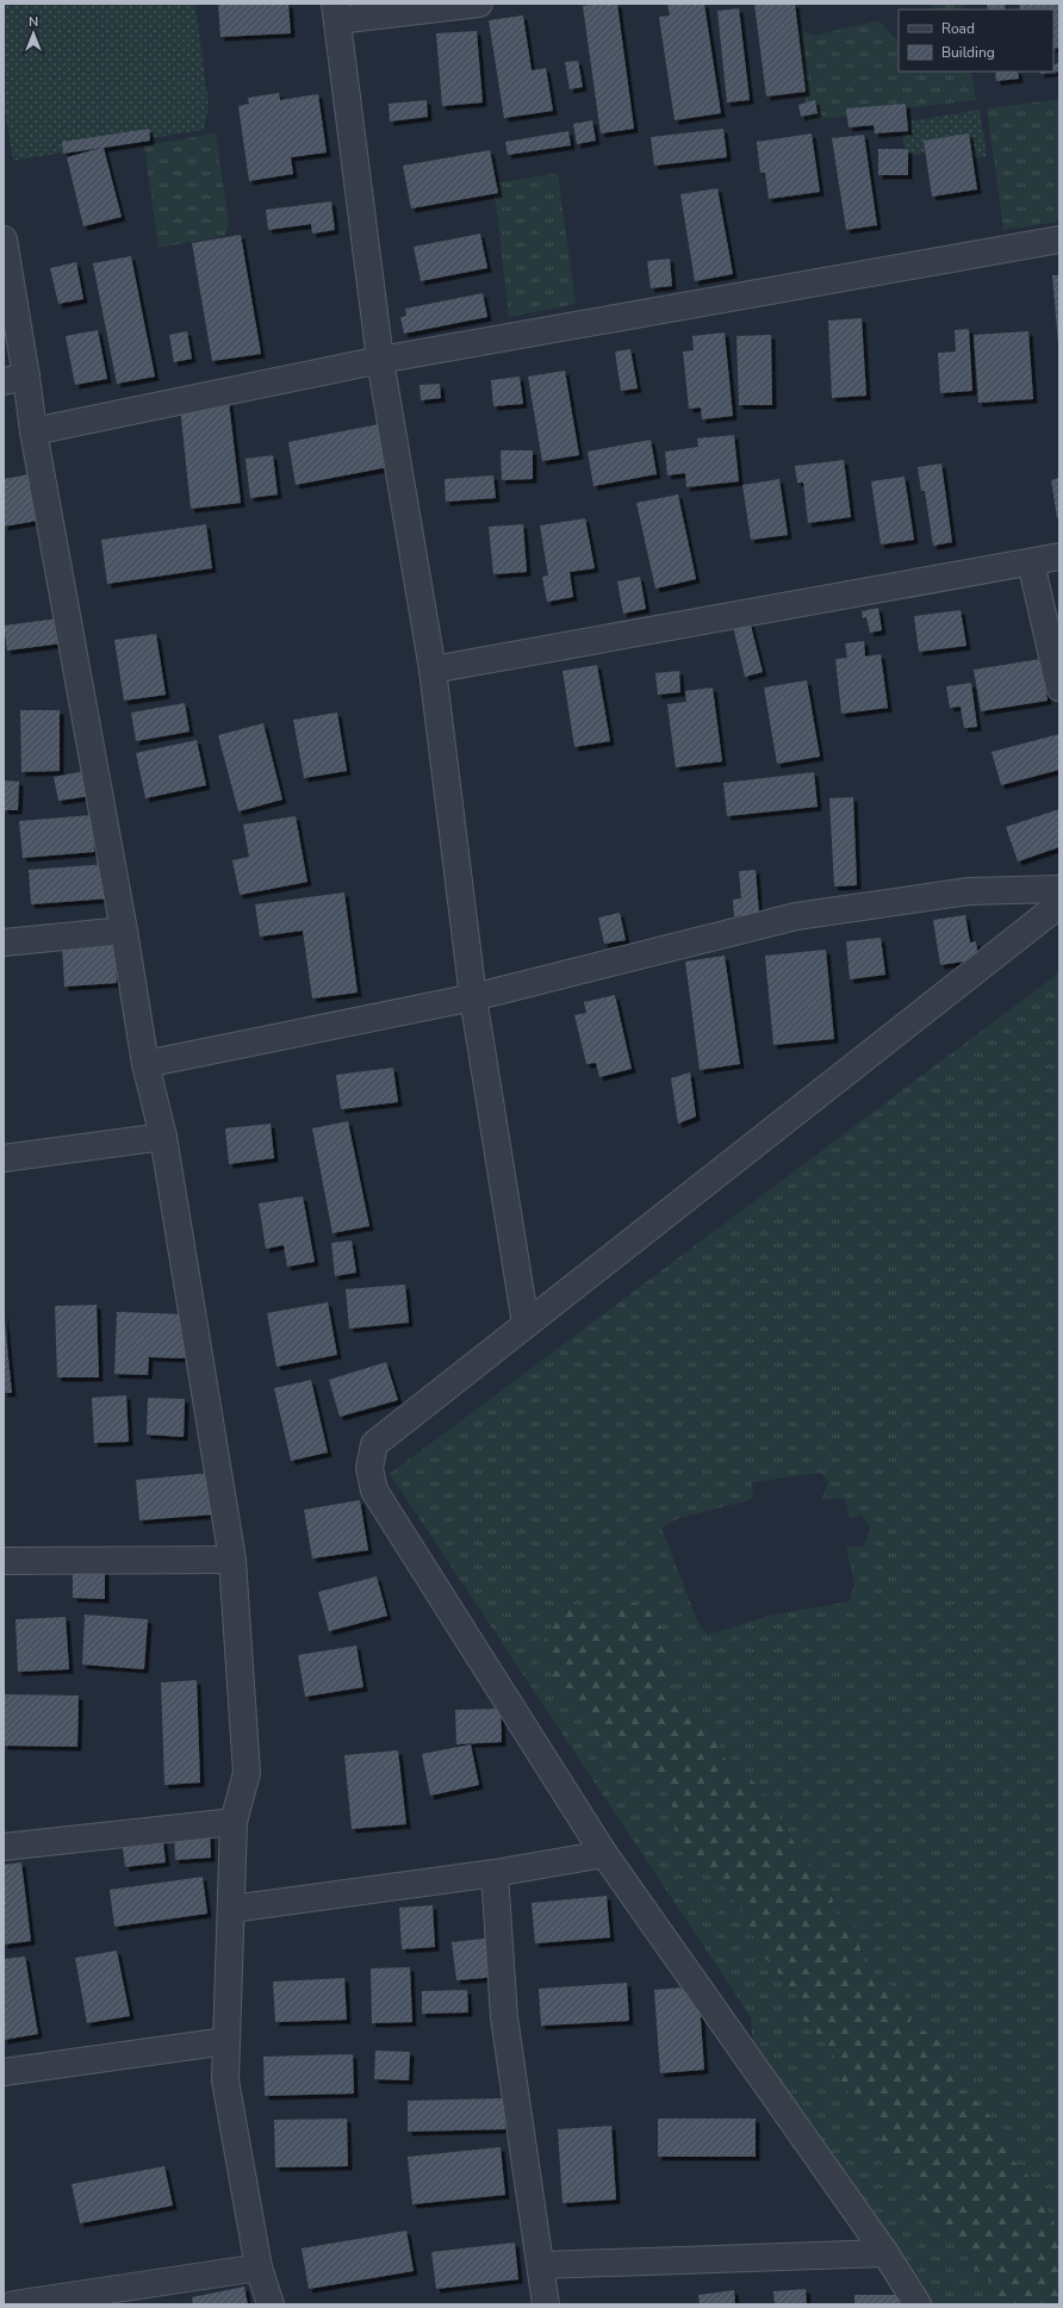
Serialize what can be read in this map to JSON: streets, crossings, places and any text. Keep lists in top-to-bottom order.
{
  "legend": ["Road", "Building"],
  "north": "top"
}
